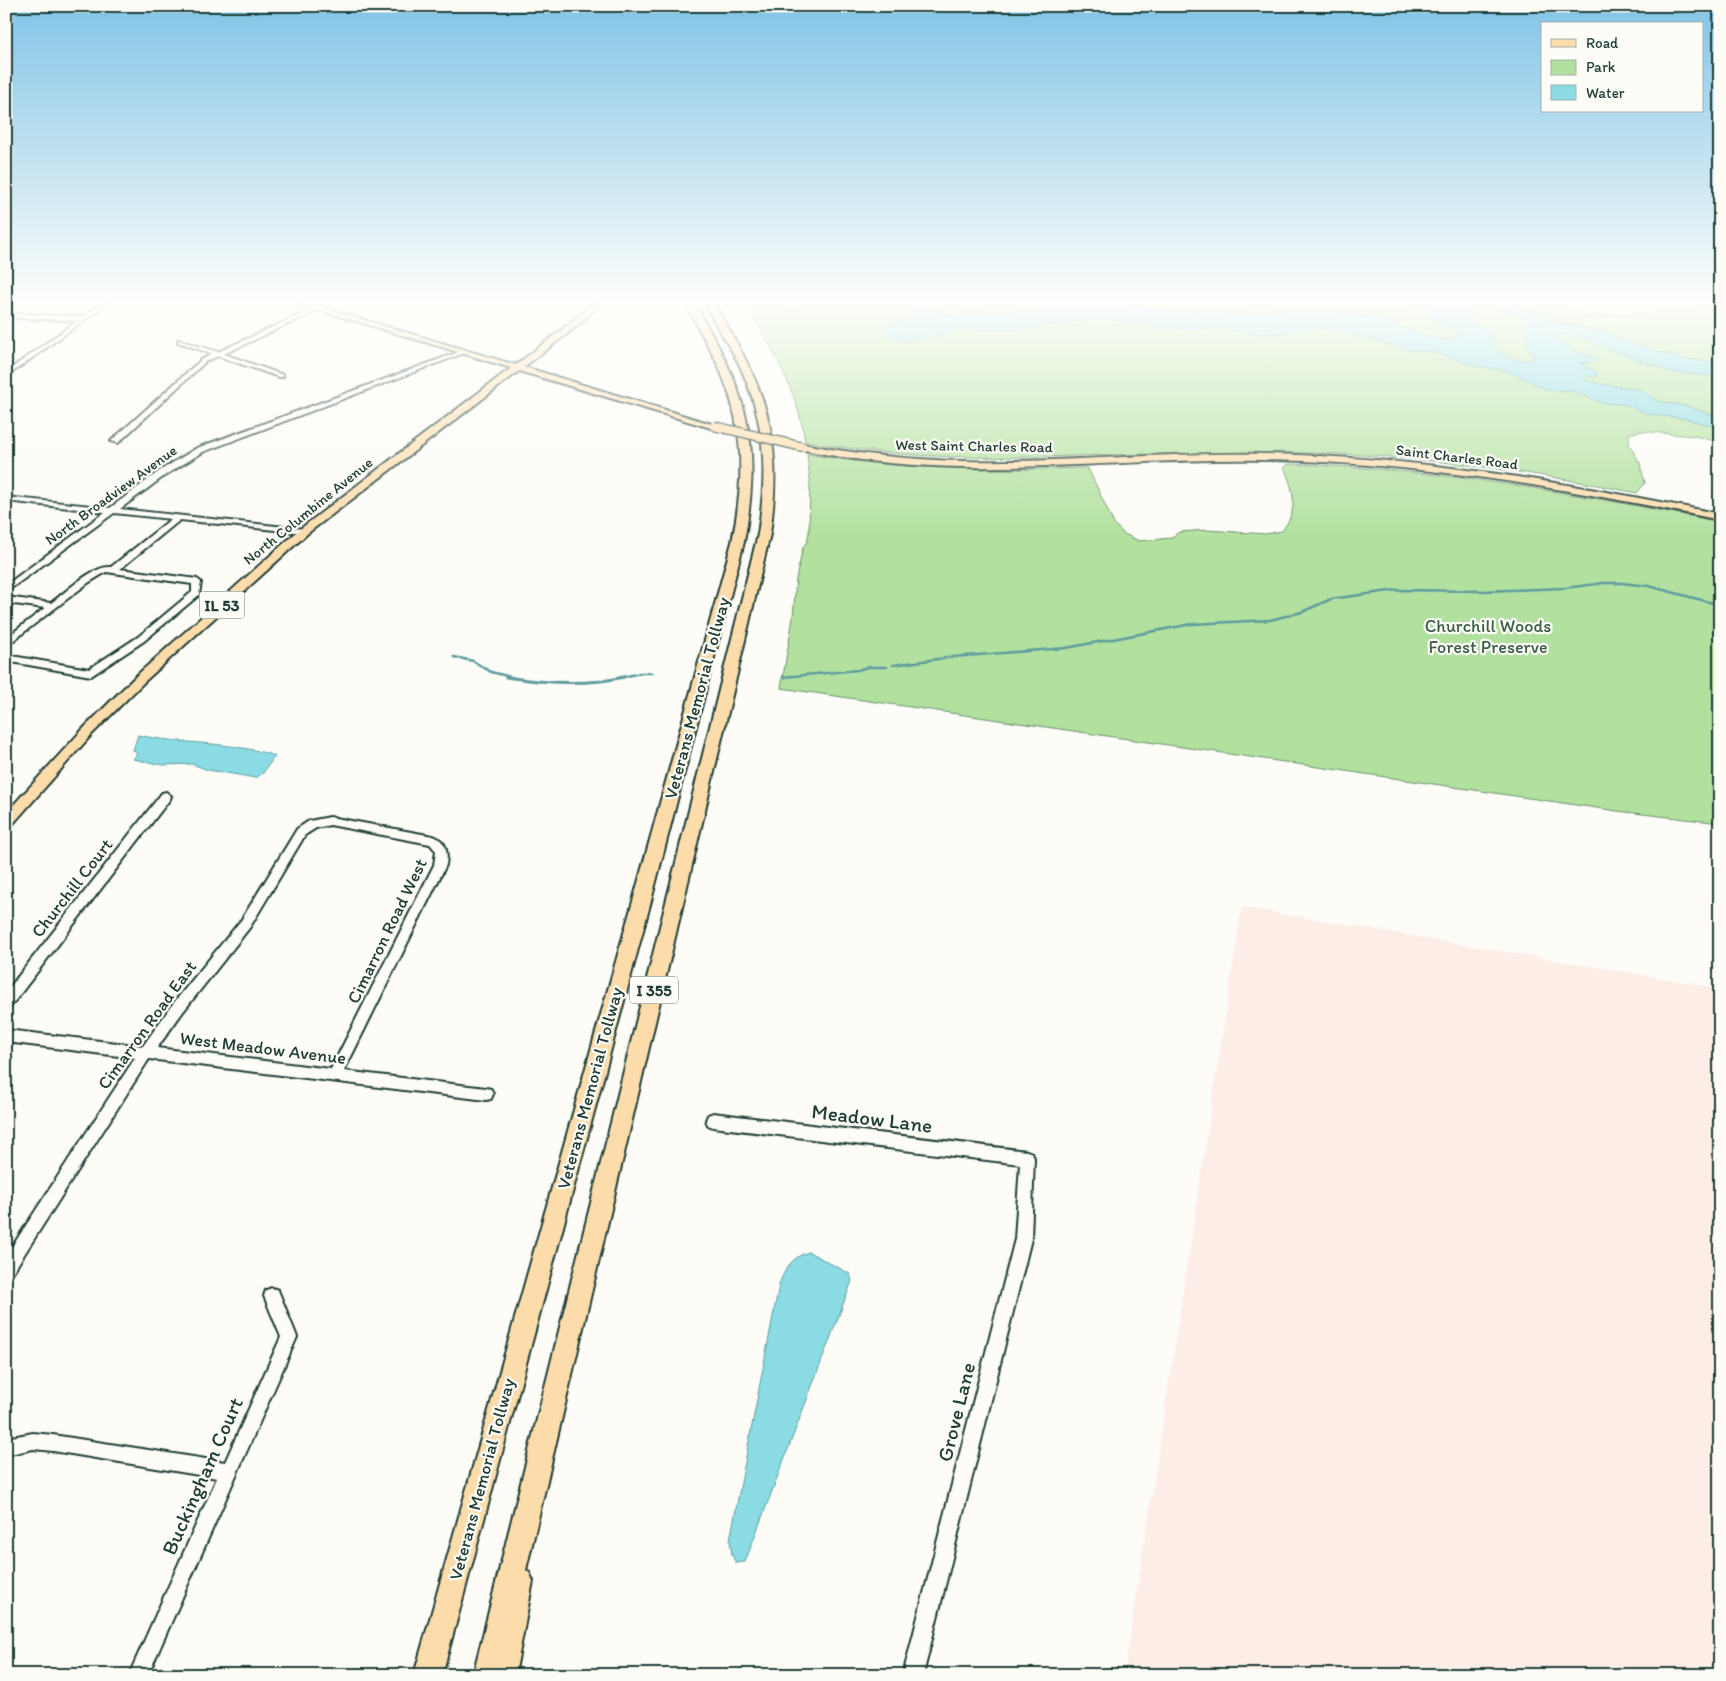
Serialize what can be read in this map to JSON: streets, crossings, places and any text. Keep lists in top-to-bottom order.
{
  "streets": {
    "highway": ["Veterans Memorial Tollway", "I 355"],
    "main road": [
      "West Saint Charles Road",
      "Saint Charles Road",
      "North Columbine Avenue",
      "IL 53"
    ],
    "street": [
      "North Broadview Avenue",
      "Churchill Court",
      "Cimarron Road West",
      "Cimarron Road East",
      "West Meadow Avenue",
      "Meadow Lane",
      "Grove Lane",
      "Buckingham Court"
    ]
  },
  "crossings": [
    ["West Saint Charles Road", "Saint Charles Road"],
    ["Cimarron Road West", "Cimarron Road East"],
    ["Cimarron Road West", "West Meadow Avenue"],
    ["Cimarron Road East", "West Meadow Avenue"],
    ["Meadow Lane", "Grove Lane"]
  ],
  "parks": ["Churchill Woods Forest Preserve"],
  "legend": ["Road", "Park", "Water"]
}
